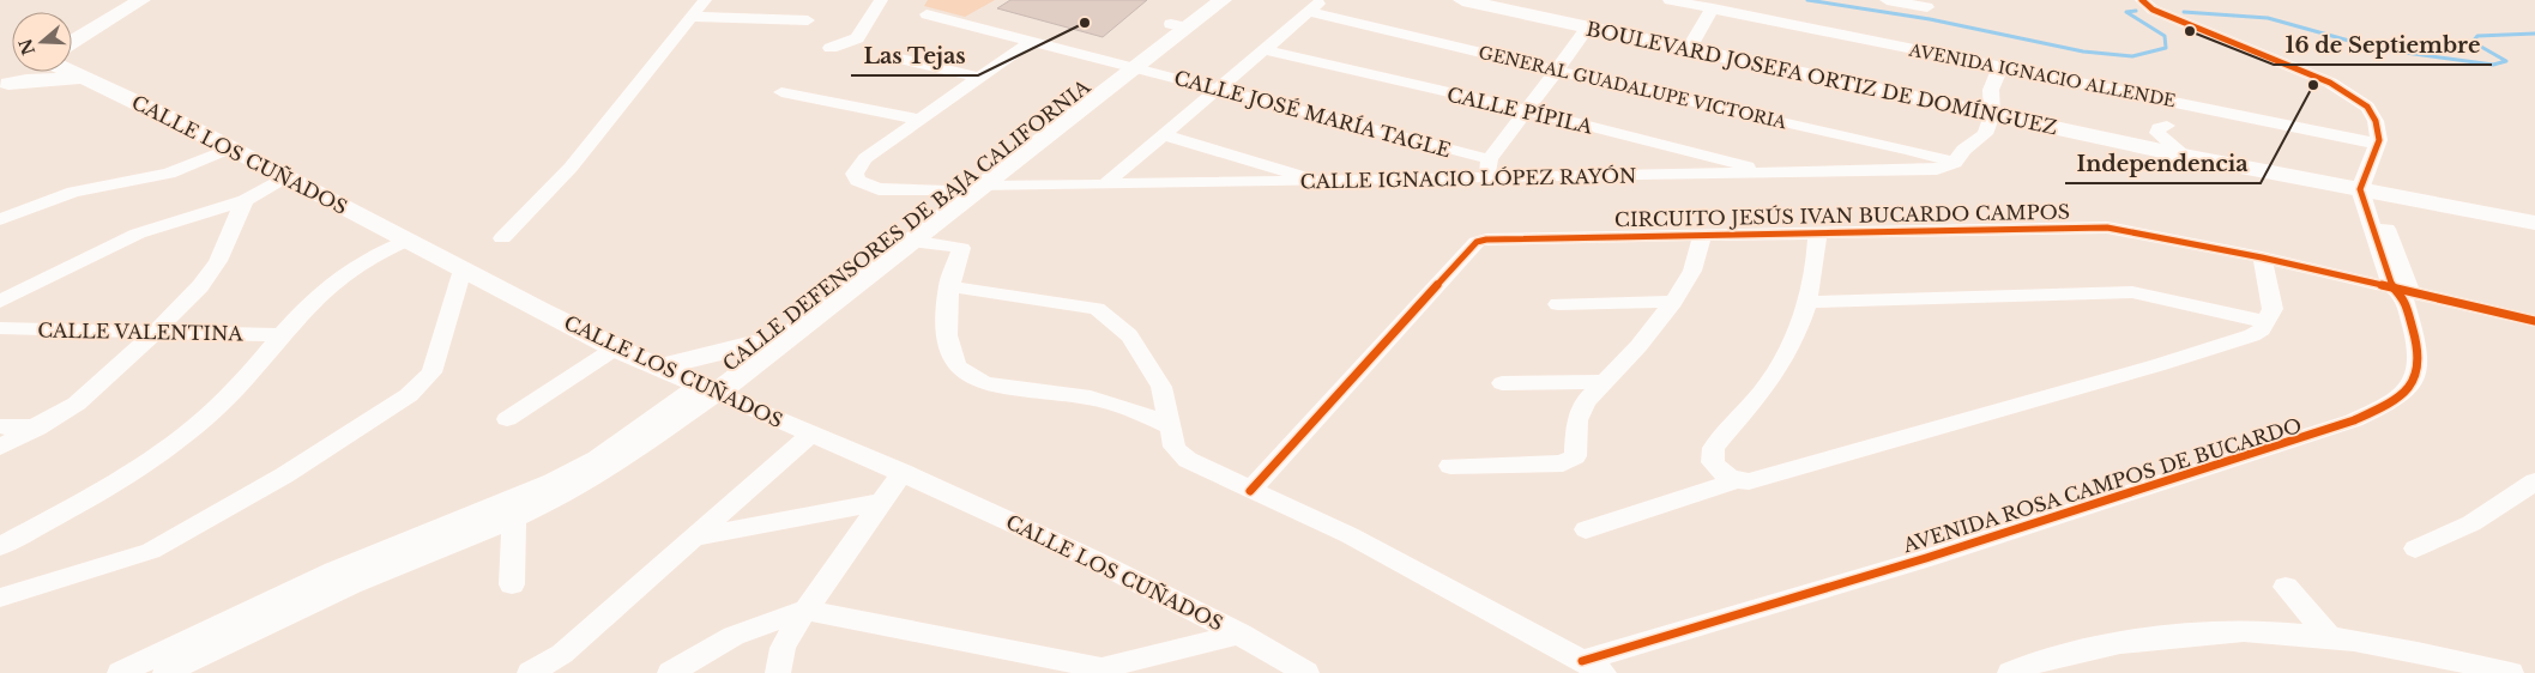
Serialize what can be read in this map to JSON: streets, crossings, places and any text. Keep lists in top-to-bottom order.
{
  "streets": {
    "main road": ["BOULEVARD JOSEFA ORTIZ DE DOMÍNGUEZ", "CALLE LOS CUÑADOS", "CALLE DEFENSORES DE BAJA CALIFORNIA"],
    "street": [
      "AVENIDA IGNACIO ALLENDE",
      "GENERAL GUADALUPE VICTORIA",
      "CALLE PÍPILA",
      "CALLE JOSÉ MARÍA TAGLE",
      "CALLE IGNACIO LÓPEZ RAYÓN",
      "CIRCUITO JESÚS IVAN BUCARDO CAMPOS",
      "CALLE VALENTINA",
      "AVENIDA ROSA CAMPOS DE BUCARDO"
    ]
  },
  "crossings": [
    ["BOULEVARD JOSEFA ORTIZ DE DOMÍNGUEZ", "AVENIDA ROSA CAMPOS DE BUCARDO"],
    ["GENERAL GUADALUPE VICTORIA", "CALLE IGNACIO LÓPEZ RAYÓN"],
    ["CALLE PÍPILA", "CALLE IGNACIO LÓPEZ RAYÓN"],
    ["CALLE JOSÉ MARÍA TAGLE", "CALLE DEFENSORES DE BAJA CALIFORNIA"],
    ["CALLE LOS CUÑADOS", "CALLE DEFENSORES DE BAJA CALIFORNIA"],
    ["CALLE IGNACIO LÓPEZ RAYÓN", "CALLE DEFENSORES DE BAJA CALIFORNIA"],
    ["CIRCUITO JESÚS IVAN BUCARDO CAMPOS", "AVENIDA ROSA CAMPOS DE BUCARDO"]
  ],
  "places": ["Las Tejas", "16 de Septiembre", "Independencia"],
  "north": "left"
}
